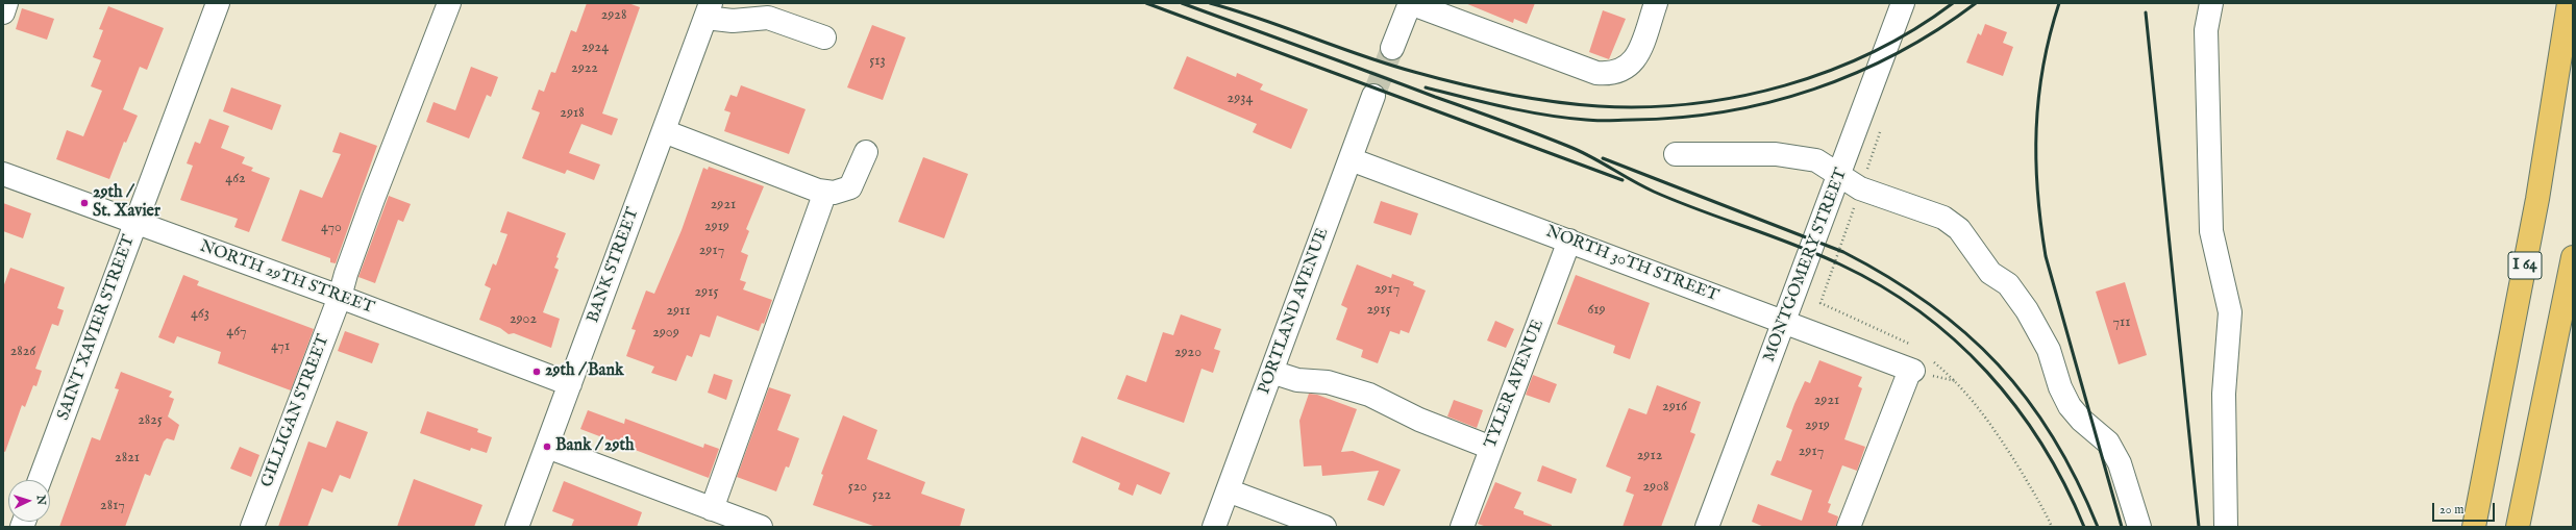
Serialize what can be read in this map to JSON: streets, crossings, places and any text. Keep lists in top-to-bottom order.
{
  "streets": {
    "highway": ["I 64"],
    "street": [
      "NORTH 30TH STREET",
      "BANK STREET",
      "MONTGOMERY STREET",
      "NORTH 29TH STREET",
      "PORTLAND AVENUE",
      "SAINT XAVIER STREET",
      "TYLER AVENUE",
      "GILLIGAN STREET"
    ]
  },
  "crossings": [
    ["NORTH 30TH STREET", "MONTGOMERY STREET"],
    ["NORTH 30TH STREET", "PORTLAND AVENUE"],
    ["NORTH 30TH STREET", "TYLER AVENUE"],
    ["BANK STREET", "NORTH 29TH STREET"],
    ["NORTH 29TH STREET", "SAINT XAVIER STREET"],
    ["NORTH 29TH STREET", "GILLIGAN STREET"]
  ],
  "places": ["29th / St. Xavier", "29th / Bank", "Bank / 29th"],
  "house_numbers": [
    "2928",
    "2924",
    "513",
    "2922",
    "2934",
    "2918",
    "462",
    "2921",
    "2919",
    "470",
    "2917",
    "2917",
    "2915",
    "2915",
    "619",
    "2911",
    "463",
    "2902",
    "711",
    "467",
    "2909",
    "471",
    "2826",
    "2920",
    "2921",
    "2916",
    "2825",
    "2919",
    "2917",
    "2912",
    "2821",
    "520",
    "2908",
    "522",
    "2817"
  ],
  "scale_bar": "20 m",
  "north": "right"
}
